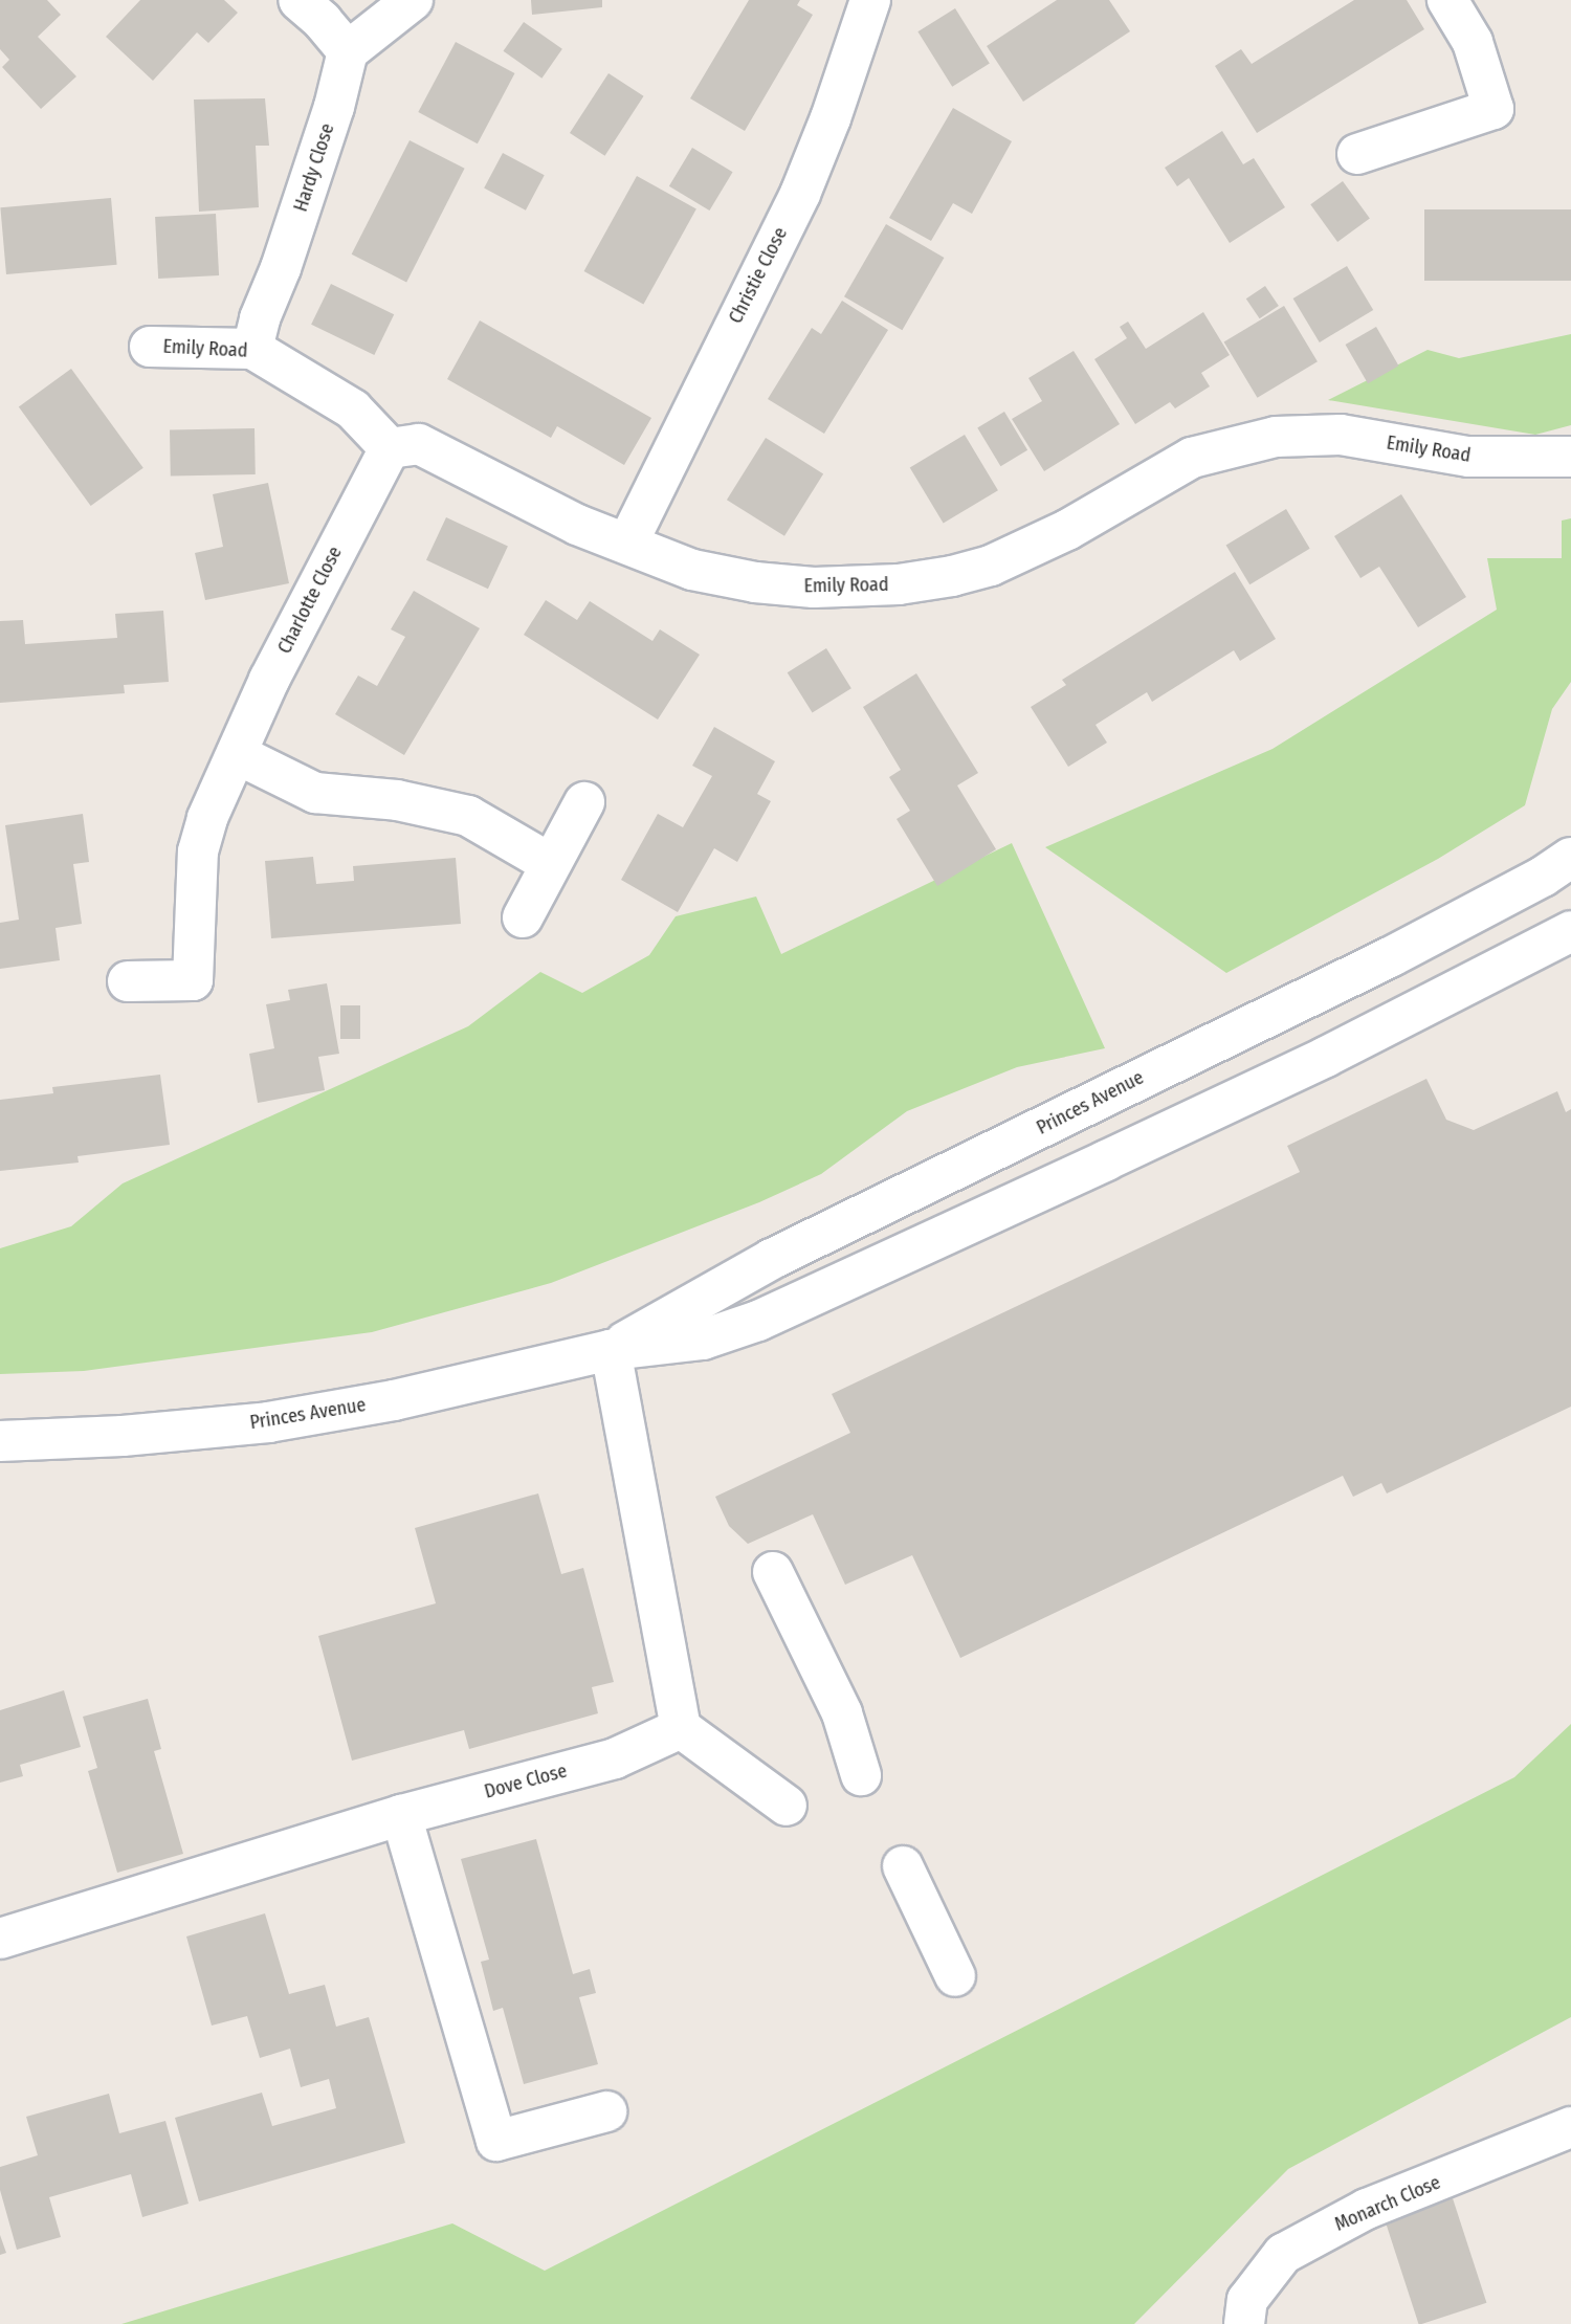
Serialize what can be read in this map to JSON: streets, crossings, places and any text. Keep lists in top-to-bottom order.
{
  "streets": {
    "street": [
      "Hardy Close",
      "Christie Close",
      "Emily Road",
      "Charlotte Close",
      "Princes Avenue",
      "Dove Close",
      "Monarch Close"
    ]
  },
  "crossings": [
    ["Hardy Close", "Emily Road"],
    ["Christie Close", "Emily Road"],
    ["Emily Road", "Charlotte Close"]
  ]
}
